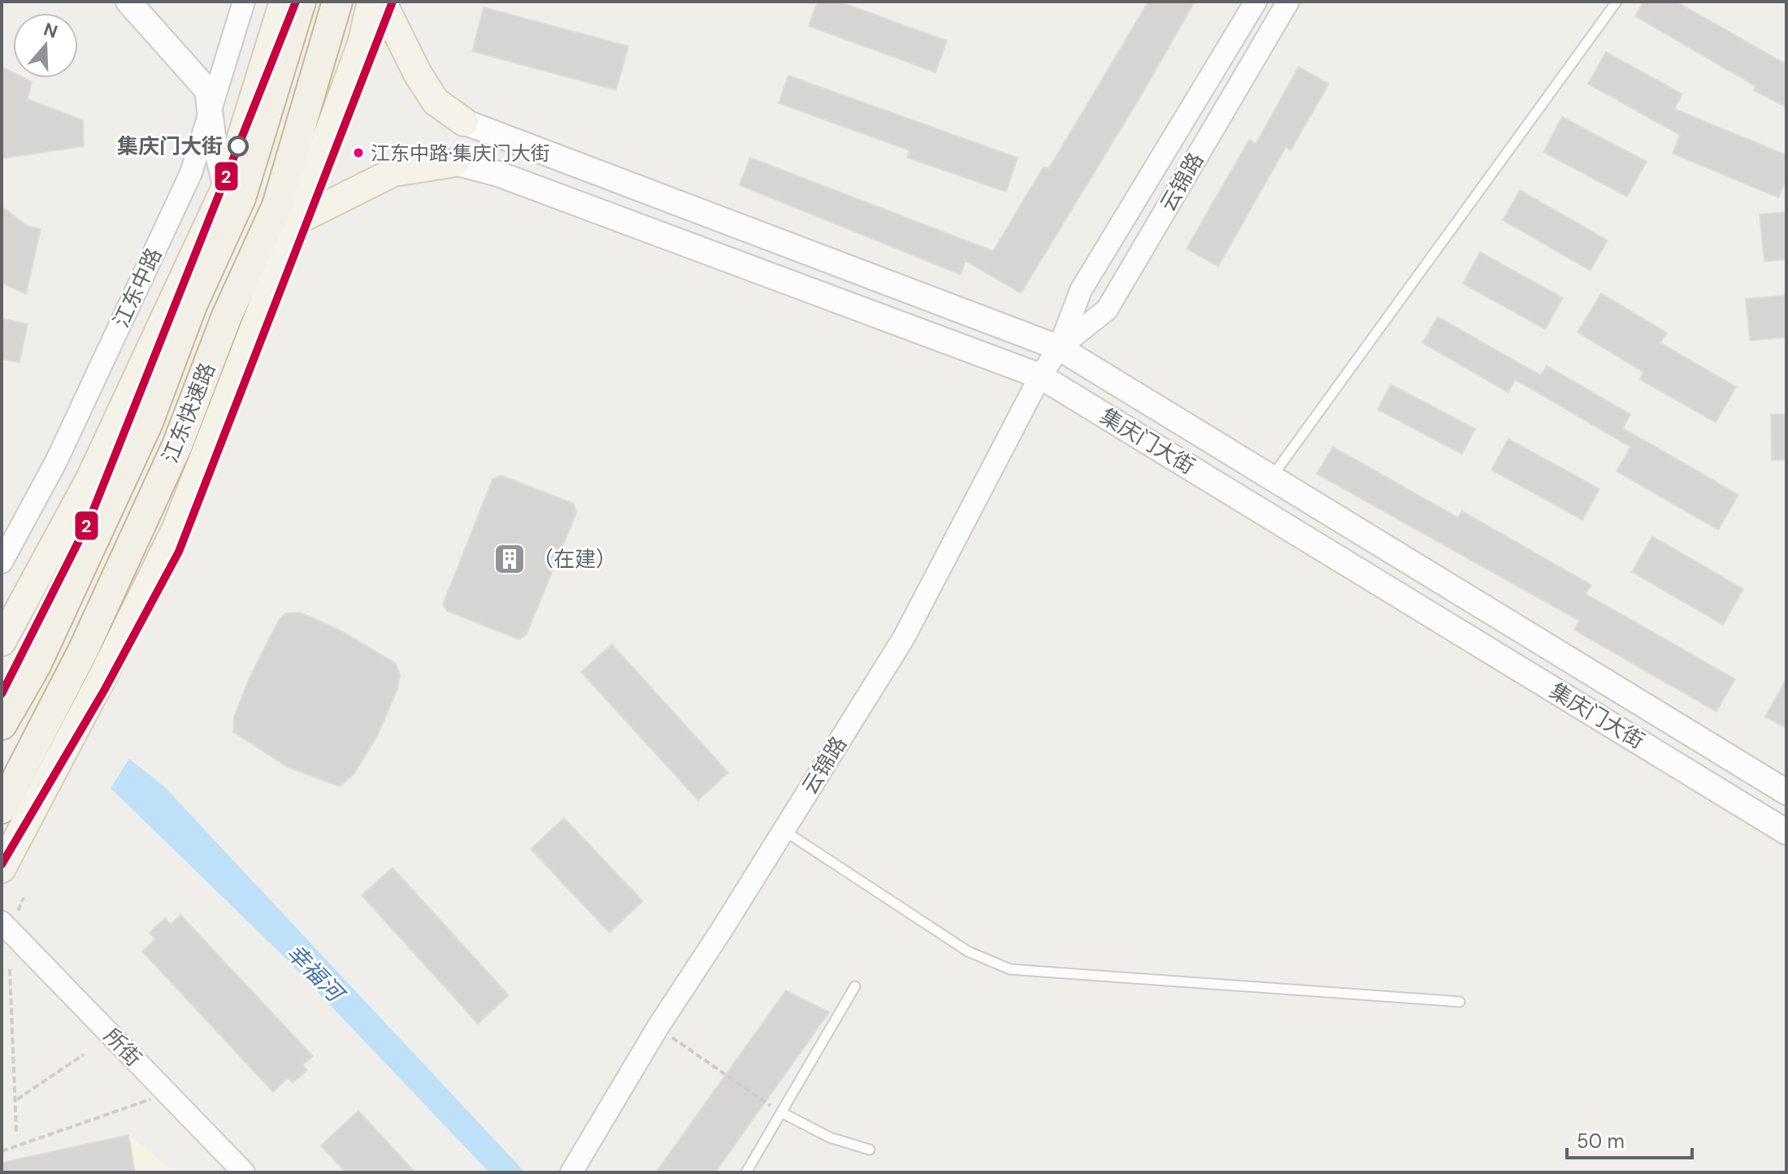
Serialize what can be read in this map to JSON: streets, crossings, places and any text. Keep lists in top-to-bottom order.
{
  "streets": {
    "highway": ["江东快速路"],
    "main road": ["江东中路", "集庆门大街"],
    "street": ["云锦路", "所街"]
  },
  "crossings": [
    ["云锦路", "集庆门大街"]
  ],
  "water": ["幸福河"],
  "places": {
    "other": ["集庆门大街", "江东中路·集庆门大街"],
    "building": ["（在建）"]
  },
  "lines": ["transit line 2"],
  "scale_bar": "50 m",
  "north": "top"
}
